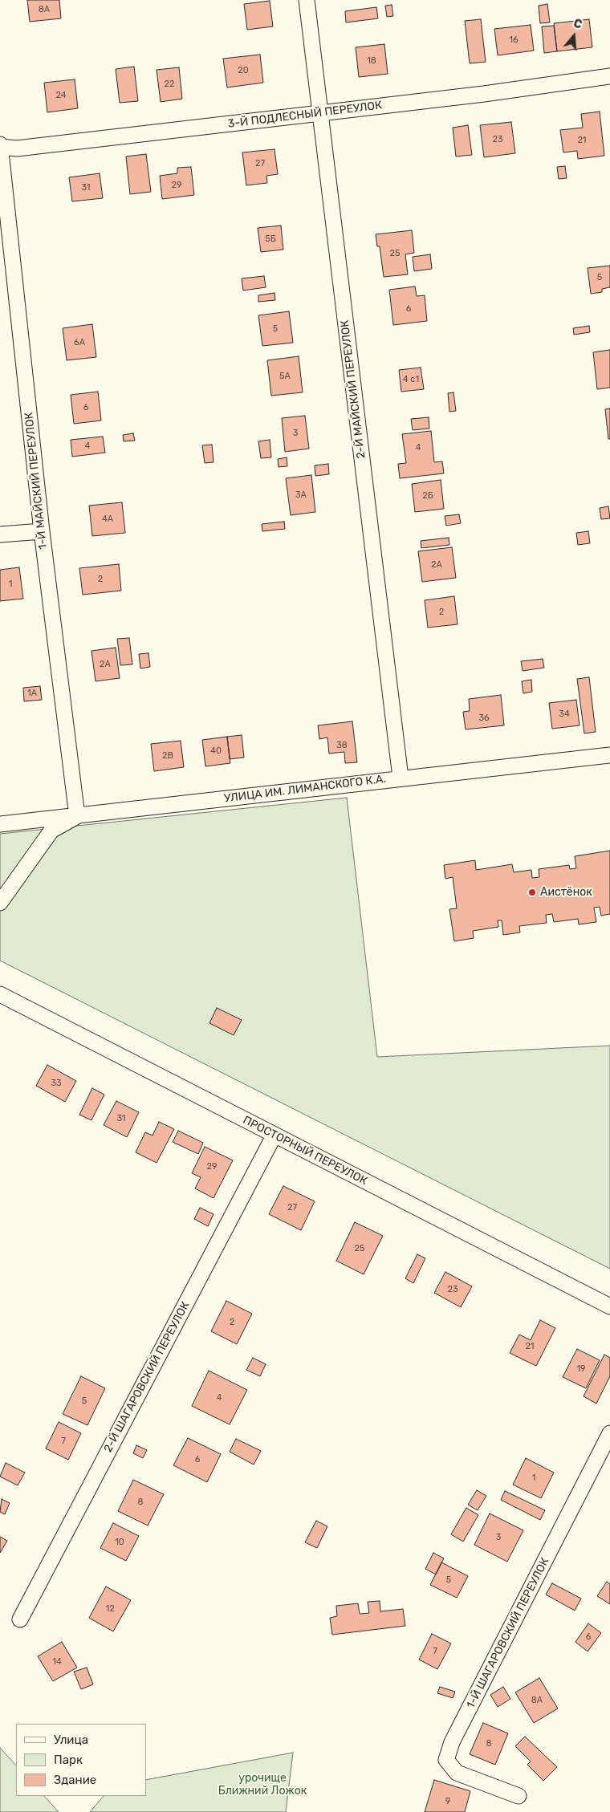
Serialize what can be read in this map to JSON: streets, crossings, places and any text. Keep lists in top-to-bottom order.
{
  "streets": {
    "street": [
      "3-Й ПОДЛЕСНЫЙ ПЕРЕУЛОК",
      "2-Й МАЙСКИЙ ПЕРЕУЛОК",
      "1-Й МАЙСКИЙ ПЕРЕУЛОК",
      "УЛИЦА ИМ. ЛИМАНСКОГО К.А.",
      "ПРОСТОРНЫЙ ПЕРЕУЛОК",
      "2-Й ШАГАРОВСКИЙ ПЕРЕУЛОК",
      "1-Й ШАГАРОВСКИЙ ПЕРЕУЛОК"
    ]
  },
  "crossings": [
    ["3-Й ПОДЛЕСНЫЙ ПЕРЕУЛОК", "2-Й МАЙСКИЙ ПЕРЕУЛОК"],
    ["3-Й ПОДЛЕСНЫЙ ПЕРЕУЛОК", "1-Й МАЙСКИЙ ПЕРЕУЛОК"],
    ["2-Й МАЙСКИЙ ПЕРЕУЛОК", "УЛИЦА ИМ. ЛИМАНСКОГО К.А."],
    ["1-Й МАЙСКИЙ ПЕРЕУЛОК", "УЛИЦА ИМ. ЛИМАНСКОГО К.А."],
    ["ПРОСТОРНЫЙ ПЕРЕУЛОК", "2-Й ШАГАРОВСКИЙ ПЕРЕУЛОК"]
  ],
  "parks": ["урочище Ближний Ложок"],
  "places": ["Аистёнок"],
  "house_numbers": [
    "8А",
    "16",
    "18",
    "20",
    "22",
    "24",
    "23",
    "21",
    "27",
    "29",
    "31",
    "5Б",
    "25",
    "5",
    "6",
    "5",
    "6А",
    "5А",
    "4 с1",
    "6",
    "3",
    "4",
    "4",
    "3А",
    "2Б",
    "4А",
    "2А",
    "2",
    "1",
    "2",
    "2А",
    "1А",
    "34",
    "36",
    "38",
    "40",
    "2В",
    "33",
    "31",
    "29",
    "27",
    "25",
    "23",
    "2",
    "21",
    "19",
    "4",
    "5",
    "7",
    "6",
    "1",
    "8",
    "3",
    "10",
    "5",
    "12",
    "6",
    "7",
    "14",
    "8А",
    "8",
    "9"
  ],
  "legend": ["Улица", "Парк", "Здание"],
  "north": "top"
}
